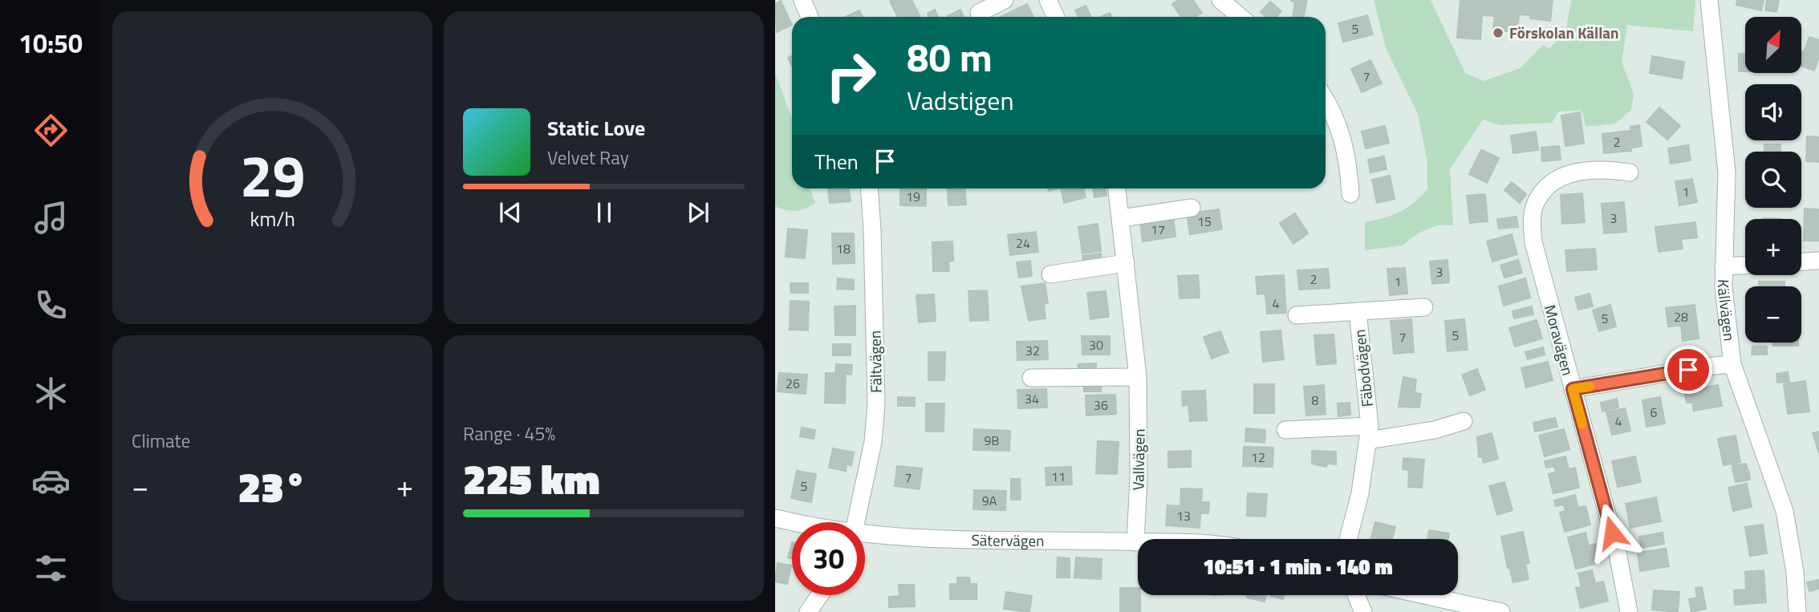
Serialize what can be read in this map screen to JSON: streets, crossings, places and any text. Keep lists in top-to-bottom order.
{
  "streets": {
    "street": [
      "Källvägen",
      "Moravägen",
      "Fältvägen",
      "Fäbodvägen",
      "Vallvägen",
      "Sätervägen"
    ]
  },
  "crossings": [
    ["Vallvägen", "Sätervägen"]
  ],
  "places": ["Förskolan Källan"],
  "house_numbers": [
    "5",
    "7",
    "2",
    "1",
    "19",
    "3",
    "15",
    "17",
    "24",
    "18",
    "3",
    "2",
    "1",
    "4",
    "28",
    "5",
    "5",
    "7",
    "30",
    "32",
    "26",
    "34",
    "8",
    "36",
    "6",
    "4",
    "9B",
    "12",
    "11",
    "7",
    "5",
    "9A",
    "13"
  ],
  "north": "top right",
  "page": {
    "tabs": "10:50",
    "map_buttons": ["+", "−"],
    "turn": ["80 m", "Vadstigen"],
    "song": ["Static Love", "Velvet Ray"],
    "then": "Then",
    "tile": [
      "Climate",
      ["Range · 45%", "225 km"]
    ],
    "heat": ["−", "23°", "+"],
    "limit": "30",
    "trip": "10:51 · 1 min · 140 m",
    "gauge": ["29", "km/h"]
  }
}
